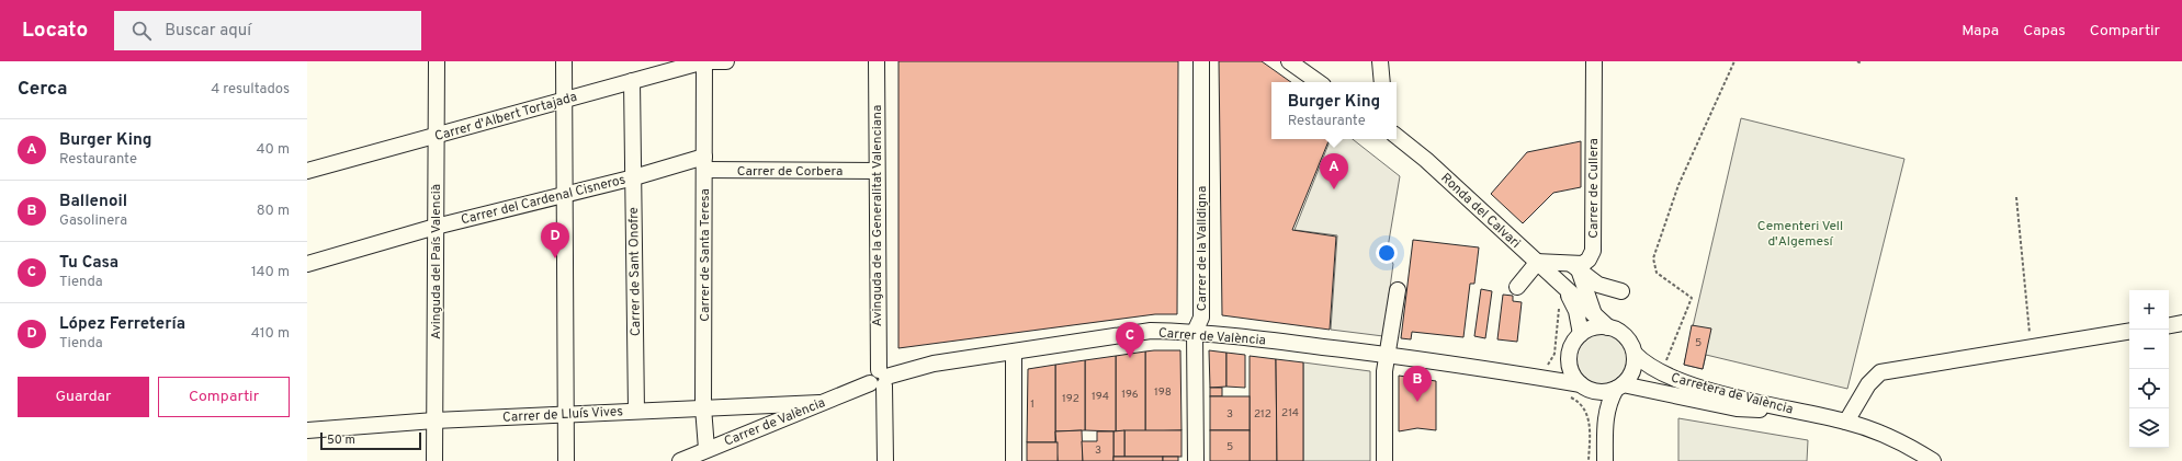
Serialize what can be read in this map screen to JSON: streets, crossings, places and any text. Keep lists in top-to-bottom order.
{
  "streets": {
    "street": [
      "Carrer d'Albert Tortajada",
      "Carrer de Corbera",
      "Carrer de Cullera",
      "Carrer del Cardenal Cisneros",
      "Ronda del Calvari",
      "Avinguda de la Generalitat Valenciana",
      "Carrer de la Valldigna",
      "Carrer de Santa Teresa",
      "Avinguda del País Valencià",
      "Carrer de Sant Onofre",
      "Carrer de València",
      "Carretera de València",
      "Carrer de Lluís Vives"
    ]
  },
  "crossings": [
    ["Carrer d'Albert Tortajada", "Carrer de Santa Teresa"],
    ["Carrer d'Albert Tortajada", "Avinguda del País Valencià"],
    ["Carrer d'Albert Tortajada", "Carrer de Sant Onofre"],
    ["Carrer de Corbera", "Carrer del Cardenal Cisneros"],
    ["Carrer de Corbera", "Avinguda de la Generalitat Valenciana"],
    ["Carrer de Corbera", "Carrer de Santa Teresa"],
    ["Carrer de Cullera", "Ronda del Calvari"],
    ["Carrer del Cardenal Cisneros", "Carrer de Santa Teresa"],
    ["Carrer del Cardenal Cisneros", "Avinguda del País Valencià"],
    ["Carrer del Cardenal Cisneros", "Carrer de Sant Onofre"],
    ["Ronda del Calvari", "Carrer de València"],
    ["Ronda del Calvari", "Carretera de València"],
    ["Avinguda de la Generalitat Valenciana", "Carrer de València"],
    ["Carrer de la Valldigna", "Carrer de València"],
    ["Carrer de Santa Teresa", "Carrer de València"],
    ["Carrer de Santa Teresa", "Carrer de Lluís Vives"],
    ["Avinguda del País Valencià", "Carrer de Lluís Vives"],
    ["Carrer de Sant Onofre", "Carrer de Lluís Vives"],
    ["Carrer de València", "Carretera de València"],
    ["Carrer de València", "Carrer de Lluís Vives"]
  ],
  "parks": ["Cementeri Vell d'Algemesí"],
  "house_numbers": [
    "5",
    "198",
    "196",
    "194",
    "192",
    "1",
    "214",
    "3",
    "212",
    "5",
    "3"
  ],
  "scale_bar": "50 m",
  "page": {
    "header": "Locato",
    "search": "Buscar aquí",
    "nav": ["Mapa", "Capas", "Compartir"],
    "heading": ["Cerca", "4 resultados"],
    "popup": ["Burger King", "Restaurante"],
    "list": [
      {
        "mark": "A",
        "name": "Burger King",
        "note": "Restaurante",
        "value": "40 m"
      },
      {
        "mark": "B",
        "name": "Ballenoil",
        "note": "Gasolinera",
        "value": "80 m"
      },
      {
        "mark": "C",
        "name": "Tu Casa",
        "note": "Tienda",
        "value": "140 m"
      },
      {
        "mark": "D",
        "name": "López Ferretería",
        "note": "Tienda",
        "value": "410 m"
      }
    ],
    "pins": [
      "A",
      "D",
      "C",
      "B"
    ],
    "map_buttons": ["+", "−"],
    "buttons": ["Guardar", "Compartir"],
    "scale": "50 m"
  }
}
